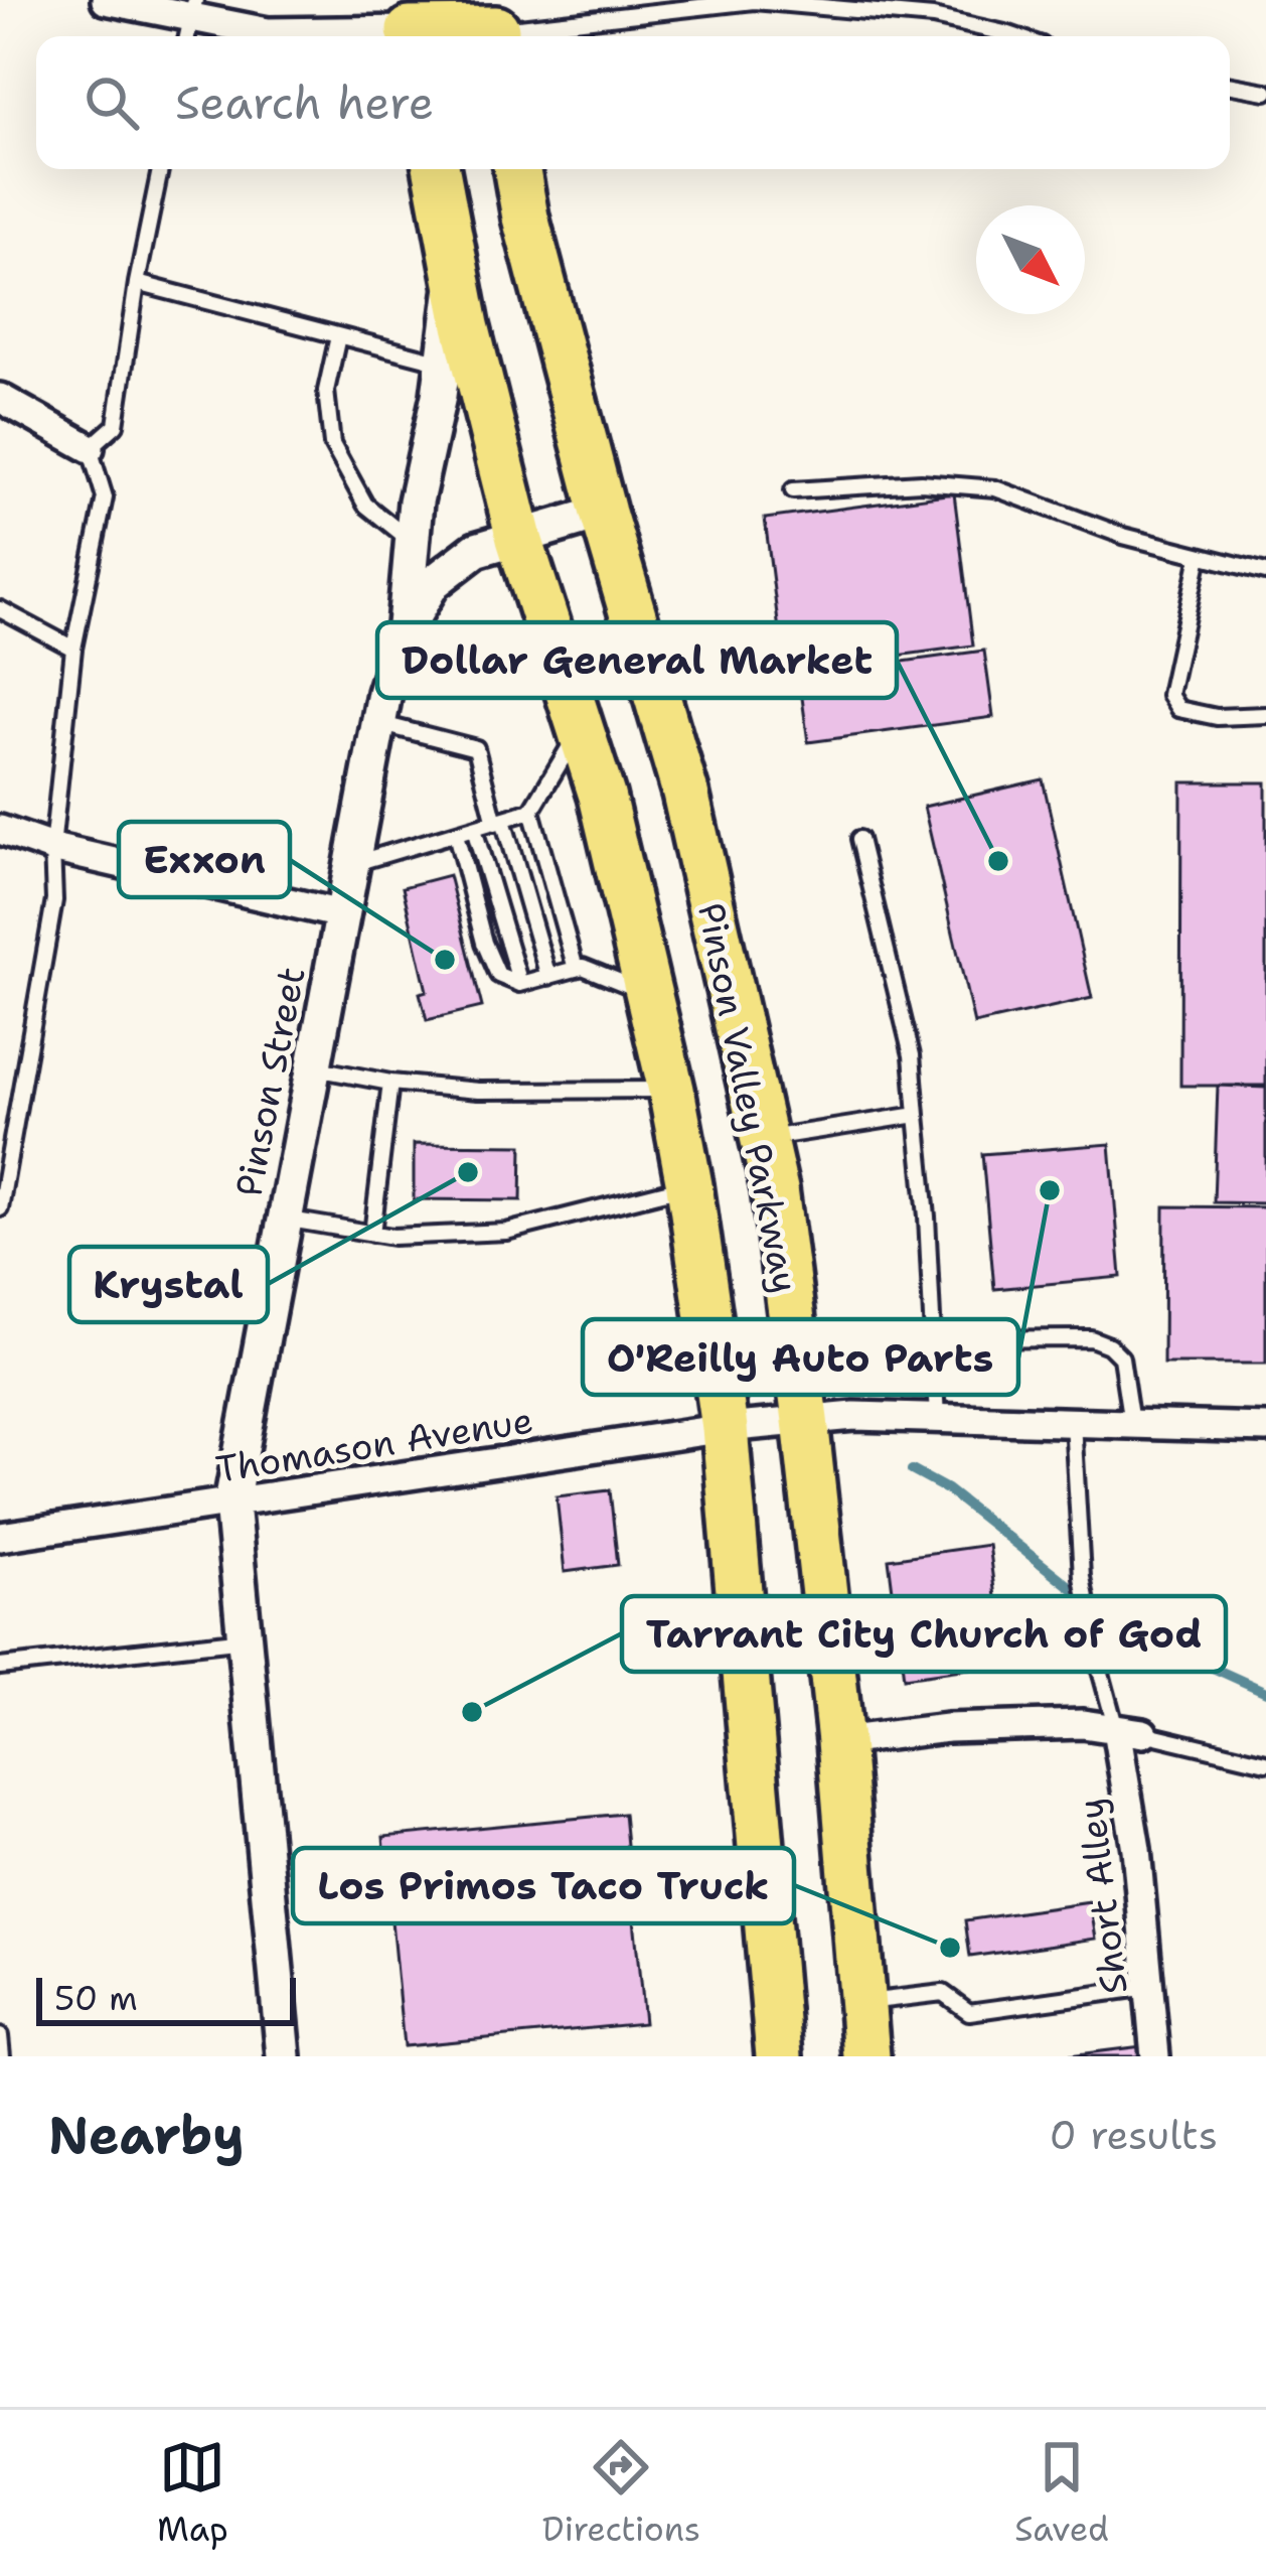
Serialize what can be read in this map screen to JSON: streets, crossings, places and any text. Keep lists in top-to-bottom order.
{
  "streets": {
    "main road": ["Pinson Valley Parkway"],
    "street": ["Pinson Street", "Thomason Avenue", "Short Alley"]
  },
  "crossings": [
    ["Pinson Street", "Pinson Valley Parkway"],
    ["Pinson Street", "Thomason Avenue"],
    ["Pinson Valley Parkway", "Thomason Avenue"]
  ],
  "places": [
    "Dollar General Market",
    "Exxon",
    "Krystal",
    "O'Reilly Auto Parts",
    "Tarrant City Church of God",
    "Los Primos Taco Truck"
  ],
  "scale_bar": "50 m",
  "north": "bottom right",
  "page": {
    "search": "Search here",
    "scale": "50 m",
    "heading": ["Nearby", "0 results"],
    "nav": ["Map", "Directions", "Saved"]
  }
}
